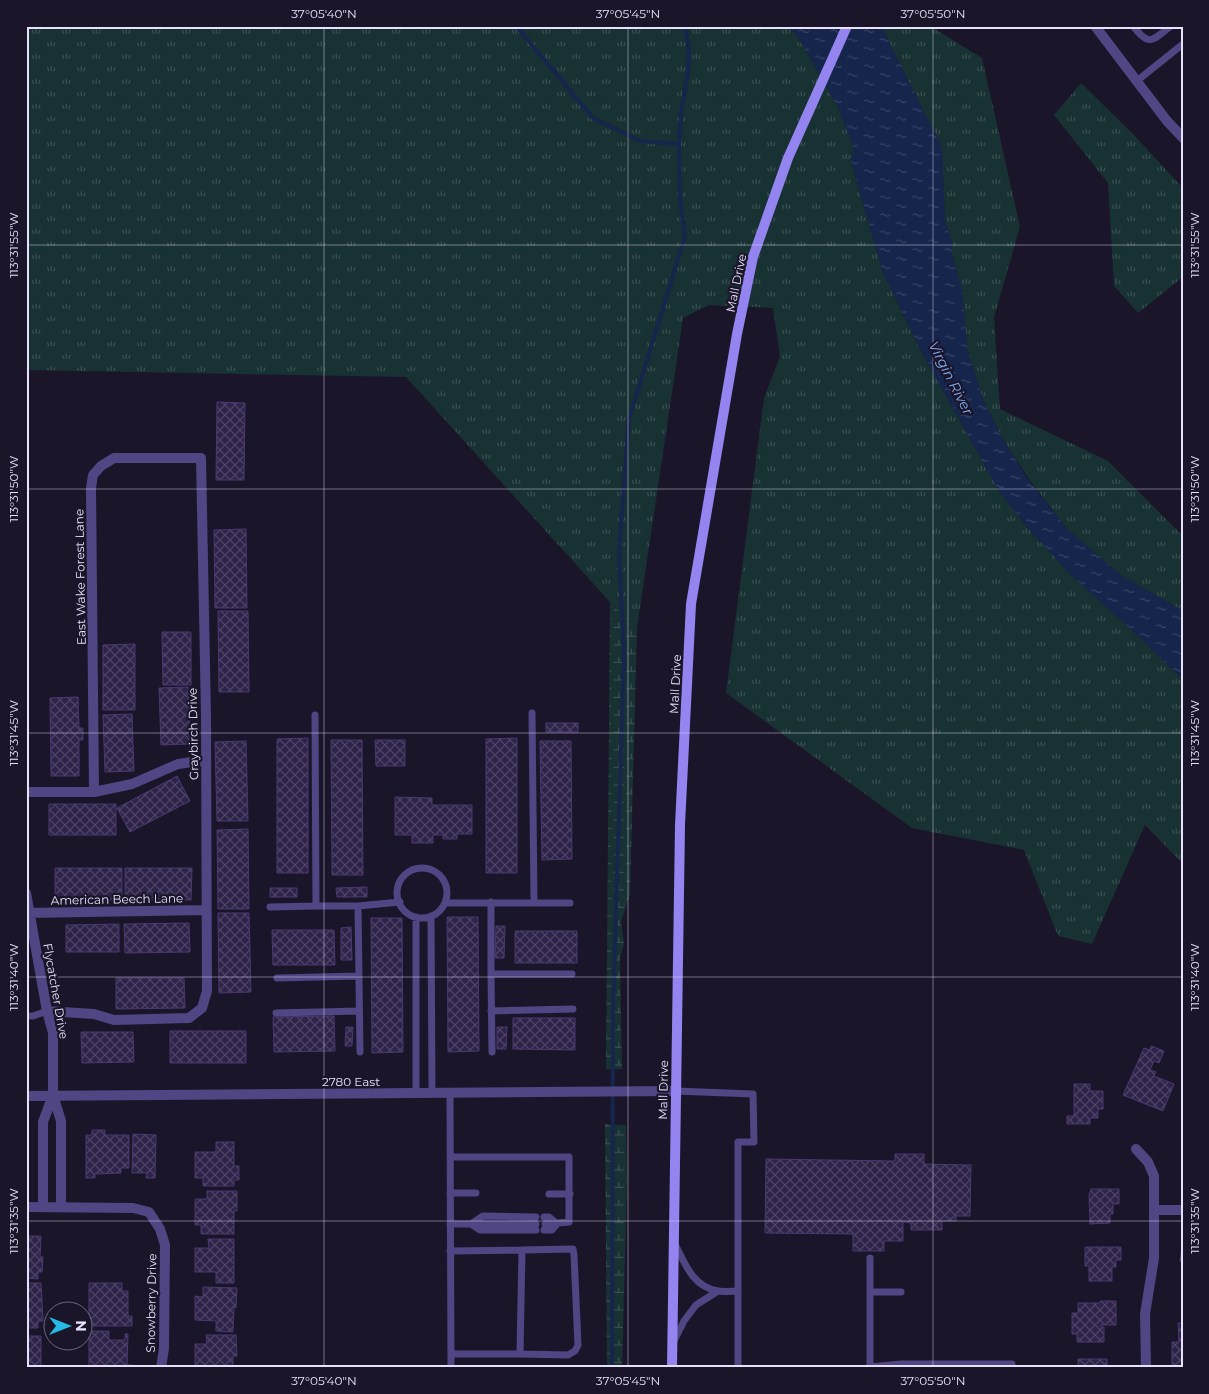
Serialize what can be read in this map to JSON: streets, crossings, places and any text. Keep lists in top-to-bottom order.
{
  "streets": {
    "main road": ["Mall Drive"],
    "street": [
      "East Wake Forest Lane",
      "Graybirch Drive",
      "American Beech Lane",
      "Flycatcher Drive",
      "2780 East",
      "Snowberry Drive"
    ]
  },
  "crossings": [
    ["Mall Drive", "2780 East"],
    ["East Wake Forest Lane", "Graybirch Drive"],
    ["Graybirch Drive", "American Beech Lane"],
    ["Graybirch Drive", "Flycatcher Drive"],
    ["American Beech Lane", "Flycatcher Drive"],
    ["Flycatcher Drive", "2780 East"],
    ["Flycatcher Drive", "Snowberry Drive"]
  ],
  "water": ["Virgin River"],
  "north": "right",
  "coordinates": [
    "37°05'40\"N",
    "37°05'45\"N",
    "37°05'50\"N",
    "113°31'55\"W",
    "113°31'50\"W",
    "113°31'45\"W",
    "113°31'40\"W",
    "113°31'35\"W"
  ]
}
